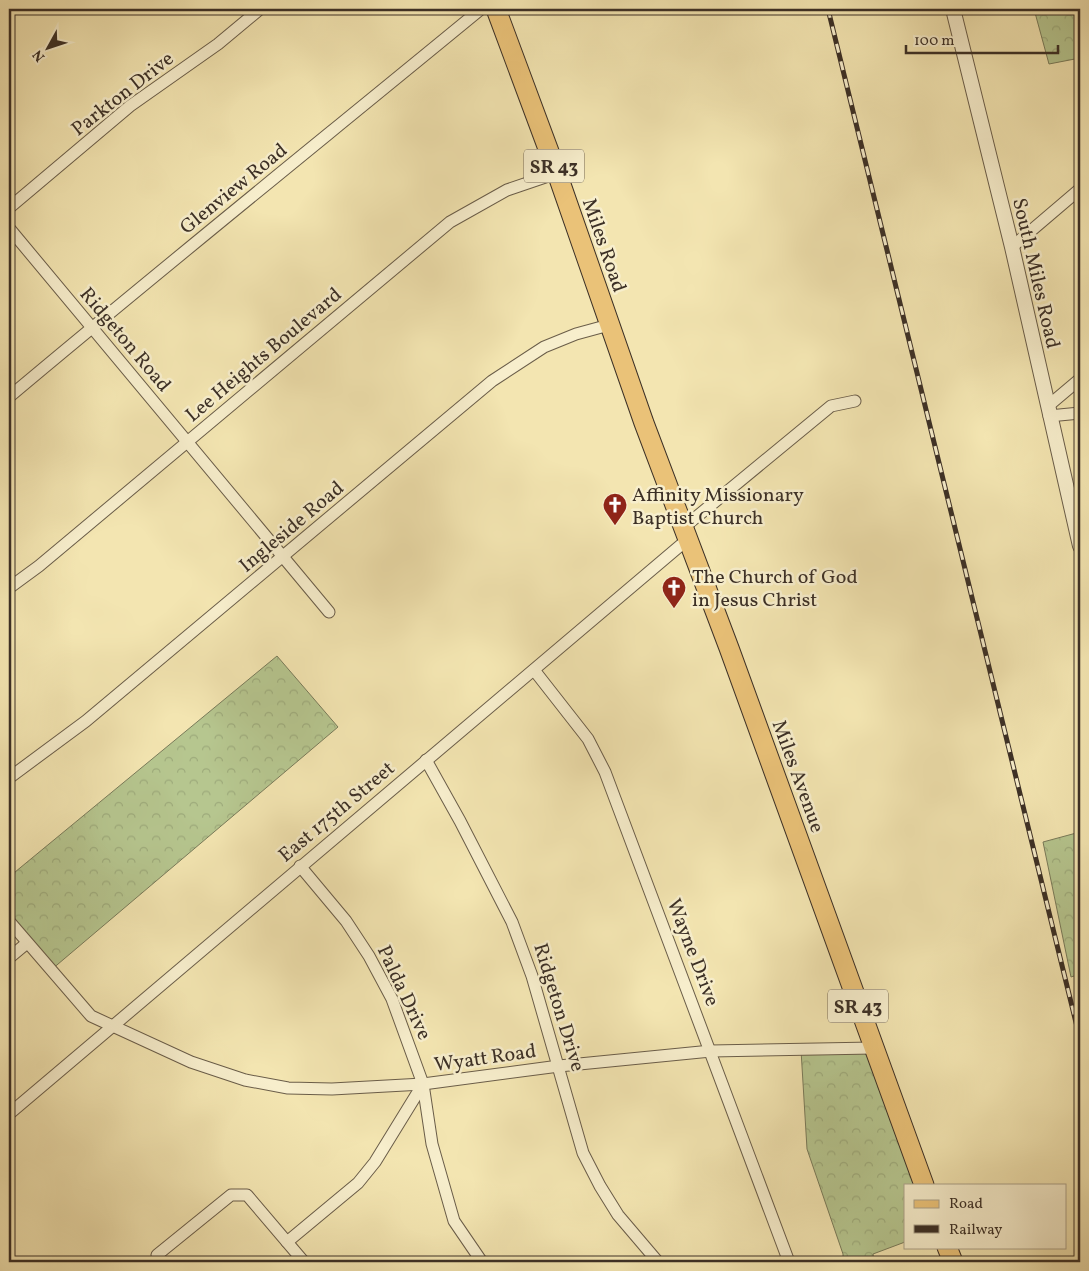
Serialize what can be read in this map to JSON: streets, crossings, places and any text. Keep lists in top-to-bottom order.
{
  "streets": {
    "main road": ["SR 43", "Miles Road", "Miles Avenue"],
    "street": [
      "Parkton Drive",
      "Glenview Road",
      "South Miles Road",
      "Ridgeton Road",
      "Lee Heights Boulevard",
      "Ingleside Road",
      "East 175th Street",
      "Wayne Drive",
      "Palda Drive",
      "Ridgeton Drive",
      "Wyatt Road"
    ]
  },
  "crossings": [
    ["Glenview Road", "Ridgeton Road"],
    ["Miles Road", "Lee Heights Boulevard"],
    ["Miles Road", "Ingleside Road"],
    ["Miles Road", "Miles Avenue"],
    ["Ridgeton Road", "Lee Heights Boulevard"],
    ["Ridgeton Road", "Ingleside Road"],
    ["Miles Avenue", "East 175th Street"],
    ["Miles Avenue", "Wyatt Road"],
    ["East 175th Street", "Wayne Drive"],
    ["East 175th Street", "Palda Drive"],
    ["East 175th Street", "Ridgeton Drive"],
    ["East 175th Street", "Wyatt Road"],
    ["Wayne Drive", "Wyatt Road"],
    ["Palda Drive", "Wyatt Road"],
    ["Ridgeton Drive", "Wyatt Road"]
  ],
  "places": {
    "church": ["Affinity Missionary Baptist Church", "The Church of God in Jesus Christ"]
  },
  "legend": ["Road", "Railway"],
  "scale_bar": "100 m",
  "north": "bottom left"
}
